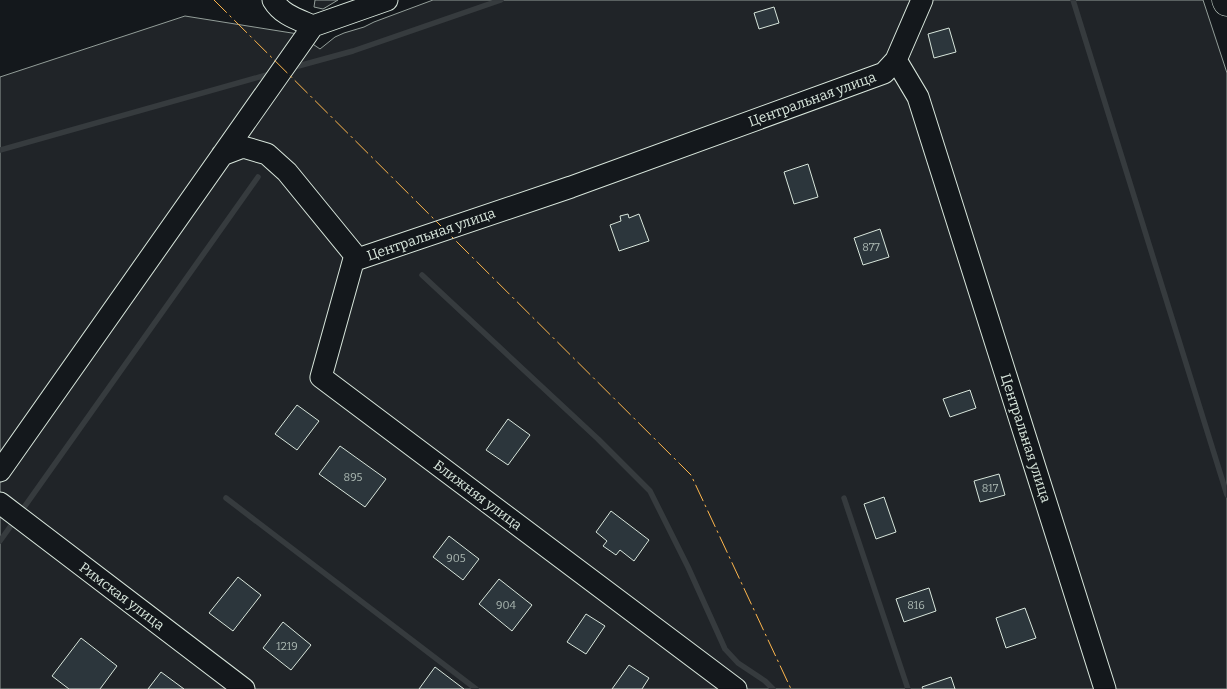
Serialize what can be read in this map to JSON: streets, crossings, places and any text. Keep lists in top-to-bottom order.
{
  "streets": {
    "lane": ["Центральная улица", "Ближняя улица", "Римская улица"]
  },
  "crossings": [
    ["Центральная улица", "Ближняя улица"]
  ],
  "house_numbers": [
    "877",
    "895",
    "817",
    "905",
    "904",
    "816",
    "1219"
  ]
}
